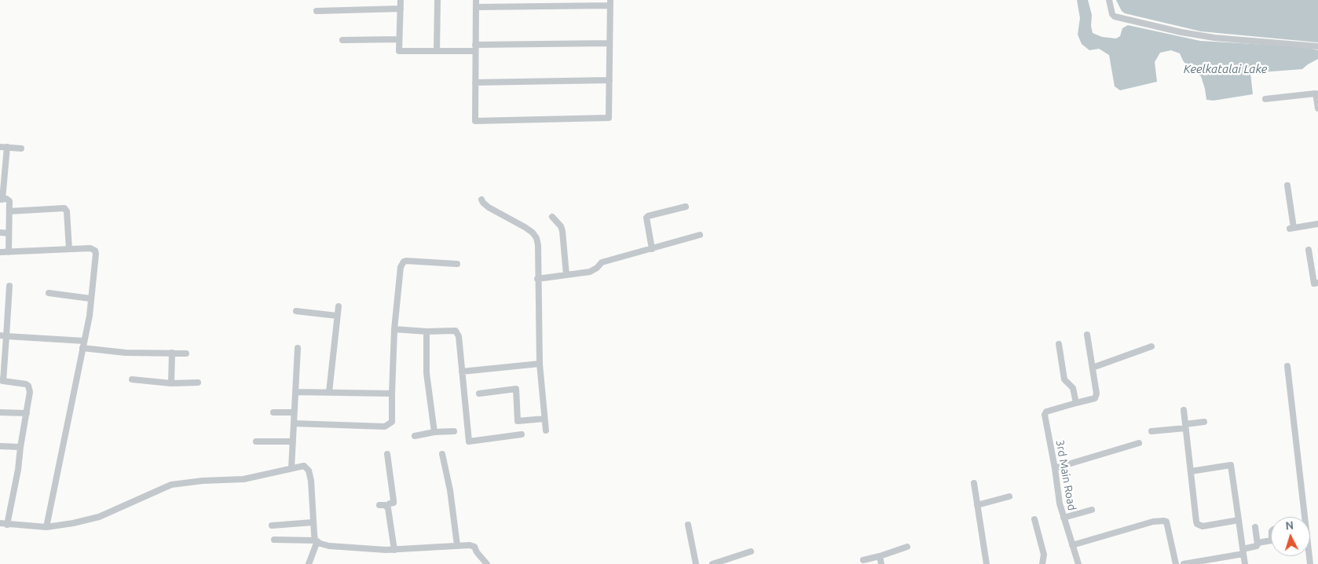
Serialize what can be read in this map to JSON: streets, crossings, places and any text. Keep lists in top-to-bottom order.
{
  "streets": {
    "street": ["3rd Main Road"]
  },
  "water": ["Keelkatalai Lake"],
  "north": "top"
}
